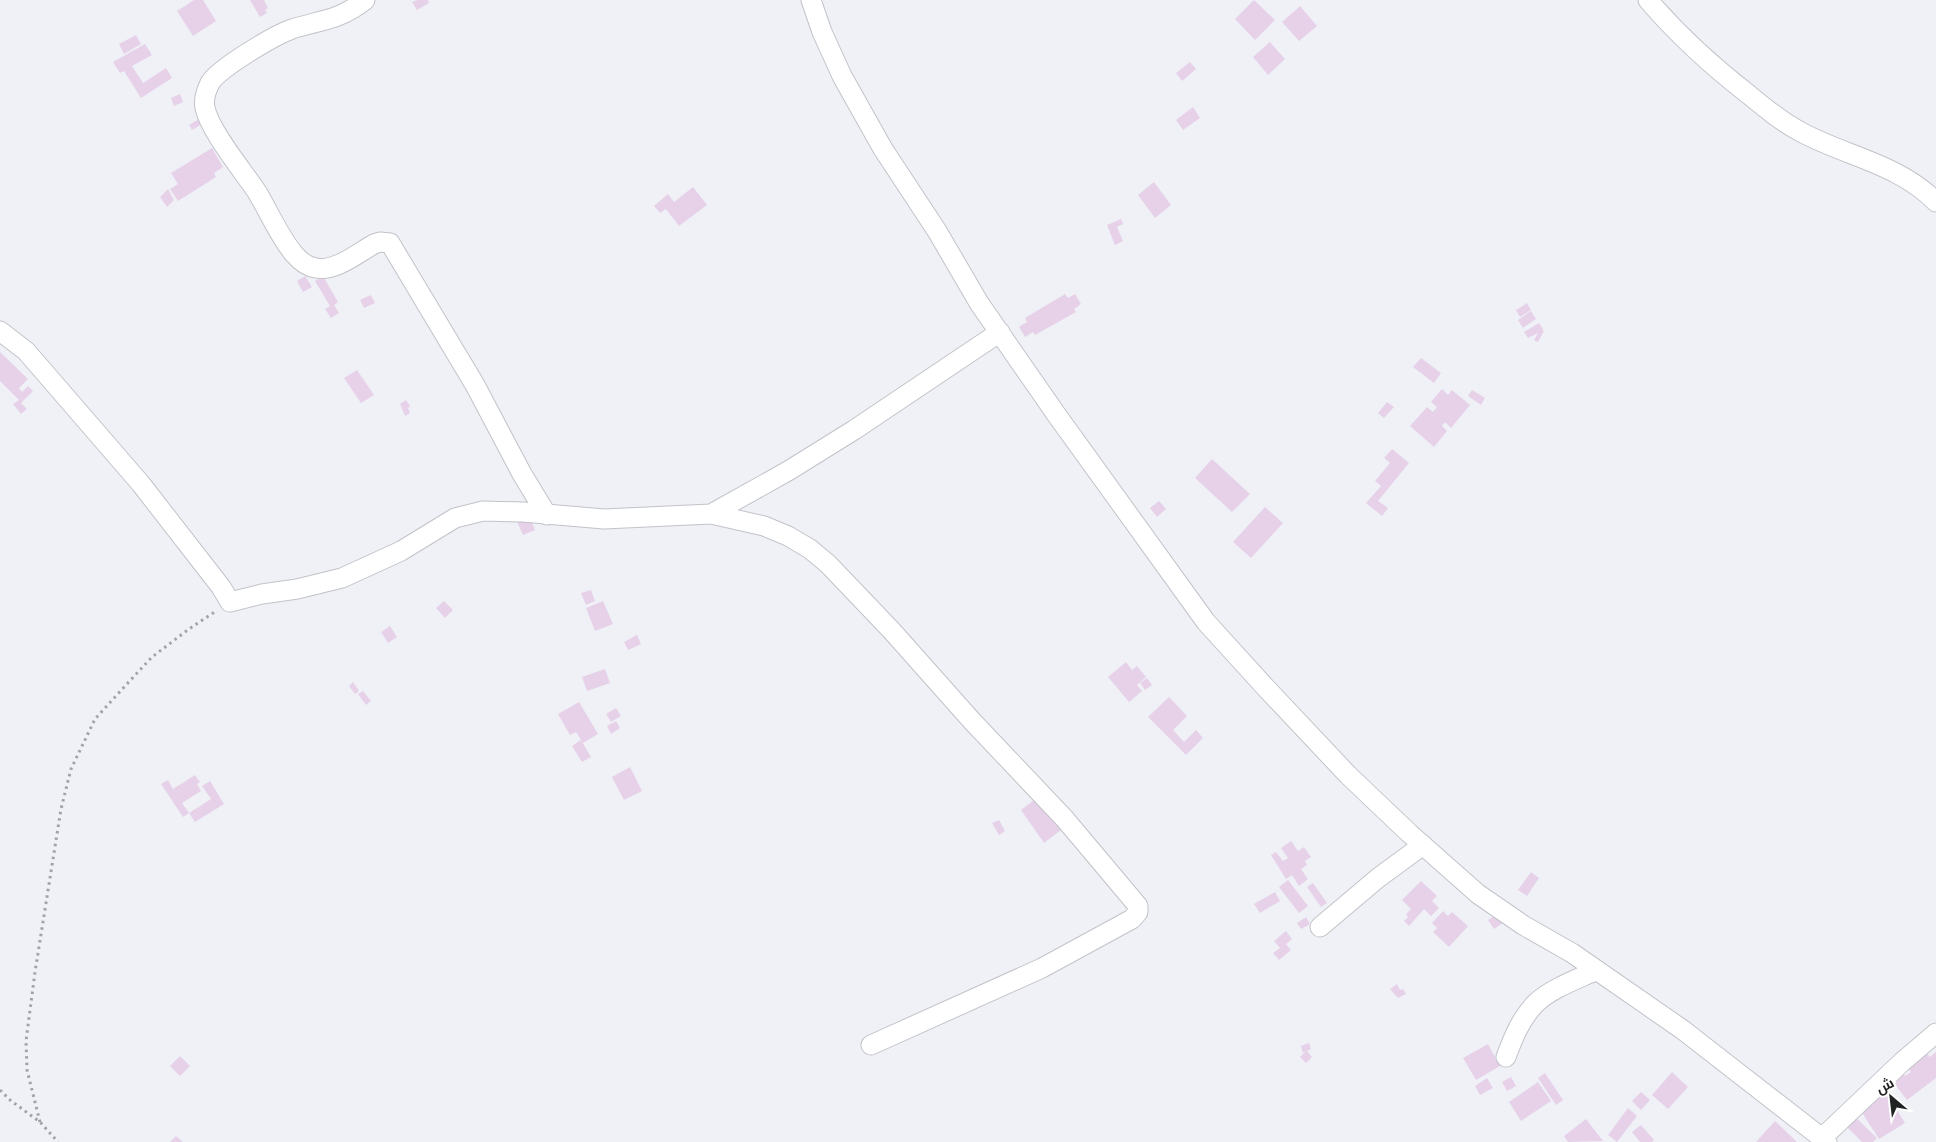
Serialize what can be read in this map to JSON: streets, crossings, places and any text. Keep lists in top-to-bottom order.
{
  "north": "top left"
}
